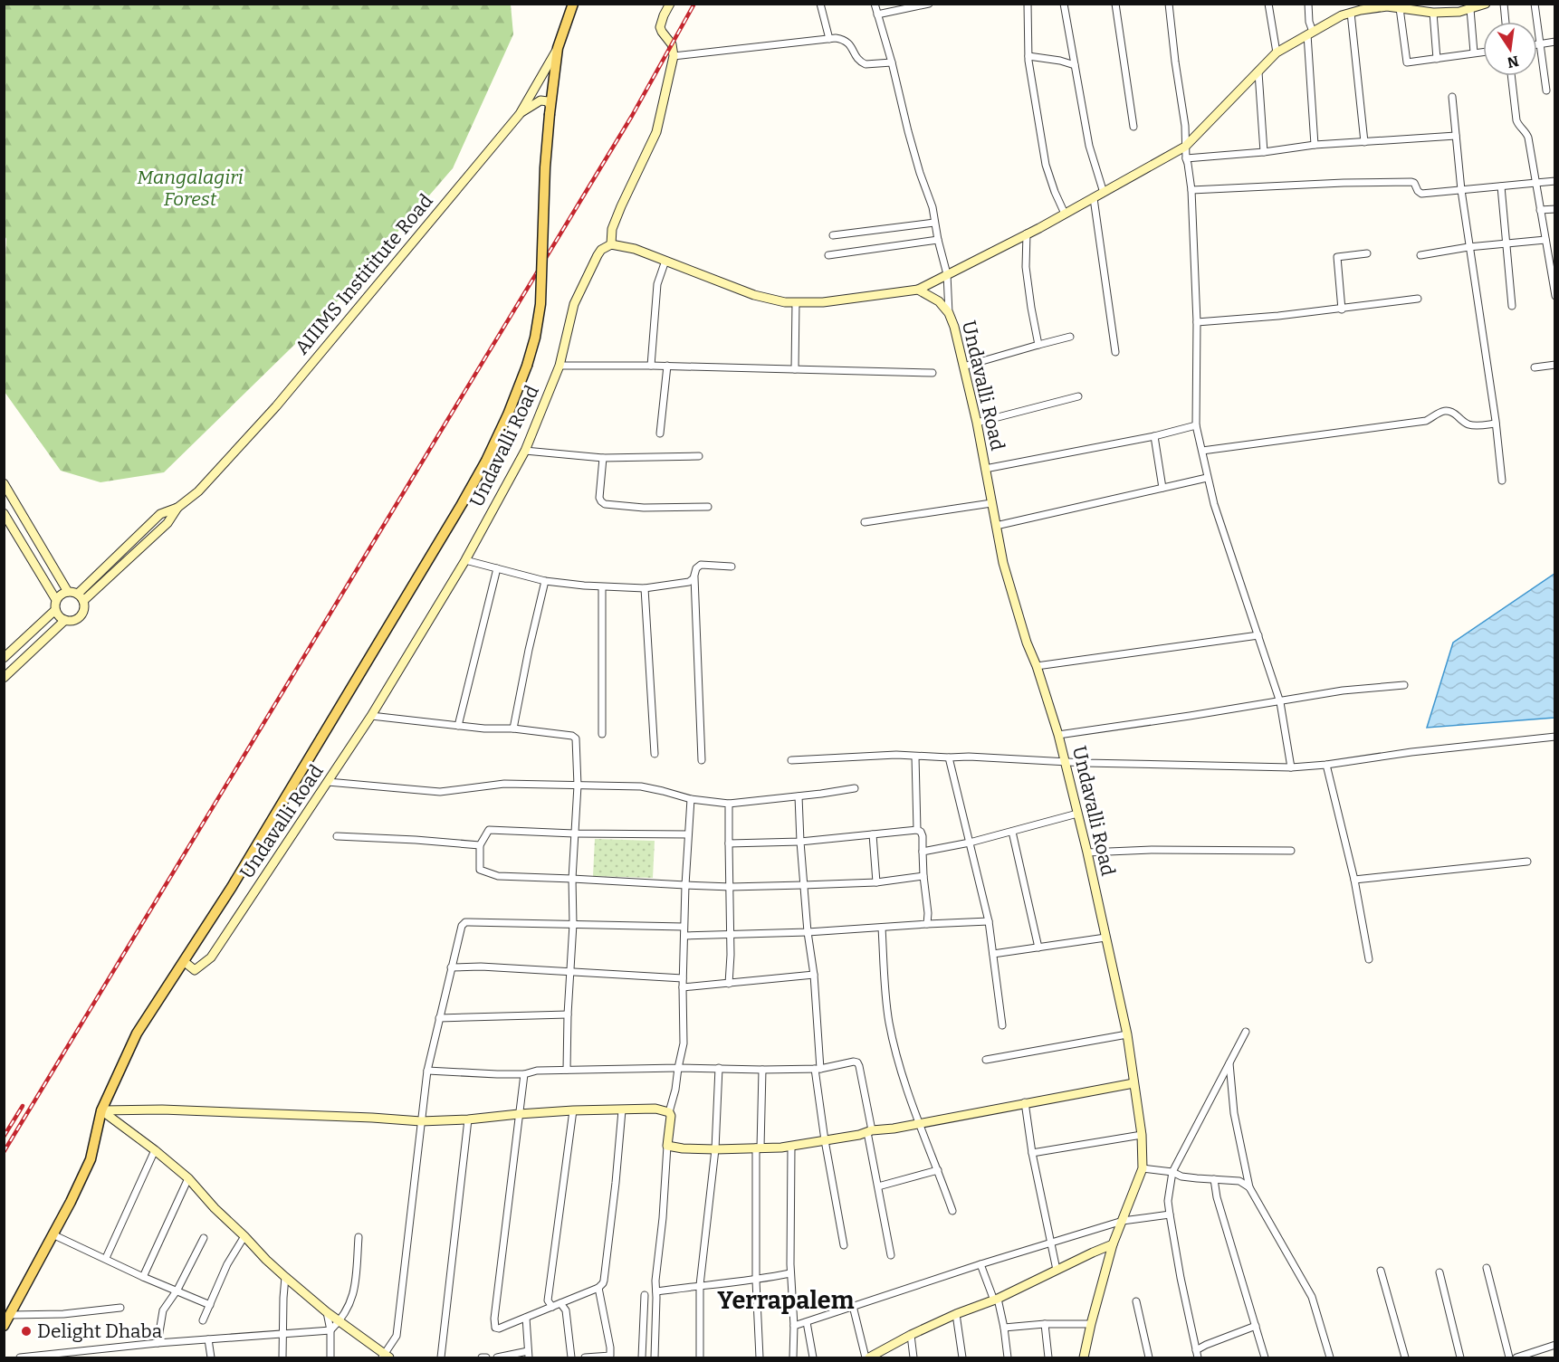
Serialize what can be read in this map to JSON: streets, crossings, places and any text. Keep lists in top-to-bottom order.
{
  "streets": {
    "street": ["AIIIMS Instititute Road", "Undavalli Road"]
  },
  "districts": ["Yerrapalem"],
  "parks": ["Mangalagiri Forest"],
  "places": ["Delight Dhaba"],
  "north": "bottom"
}
